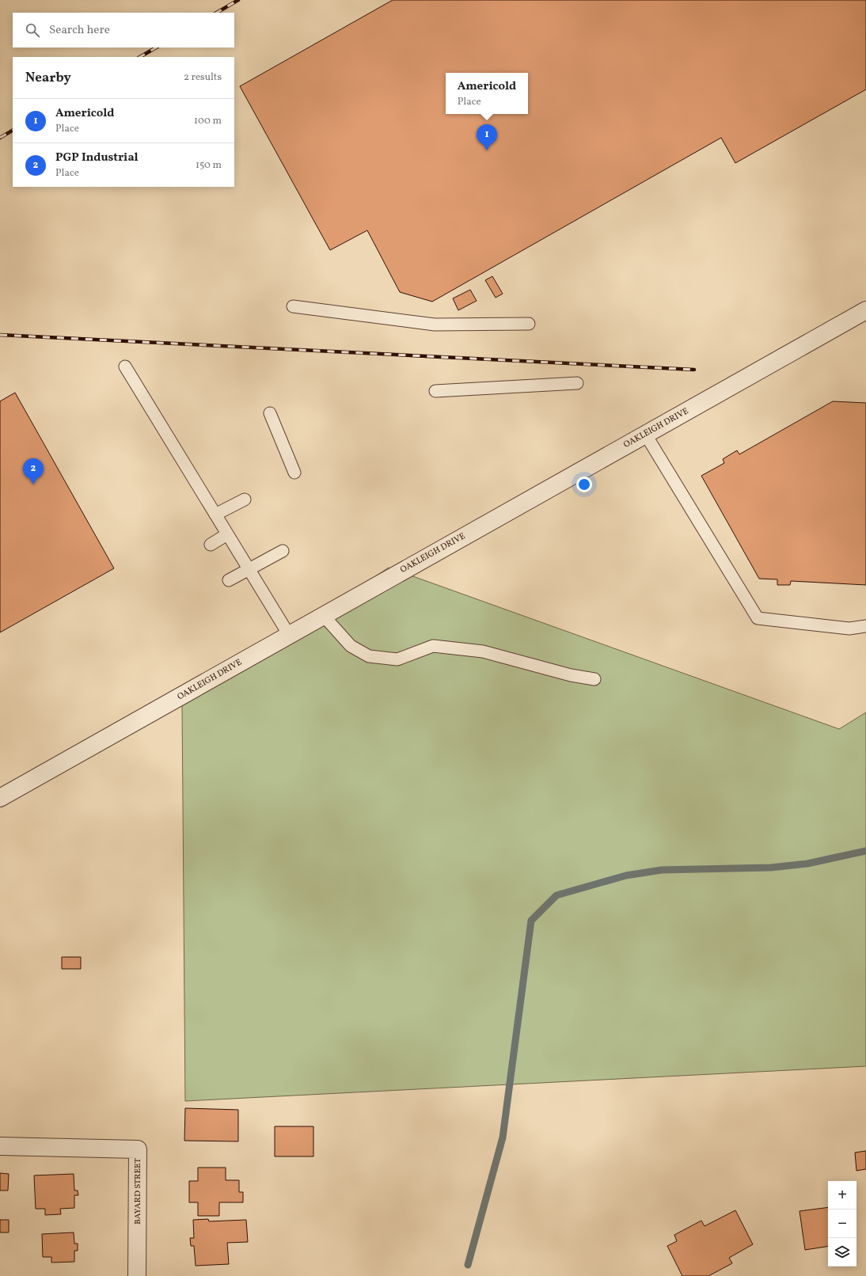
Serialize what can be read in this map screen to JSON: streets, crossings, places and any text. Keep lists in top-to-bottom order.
{
  "streets": {
    "street": ["OAKLEIGH DRIVE", "BAYARD STREET"]
  },
  "page": {
    "search": "Search here",
    "heading": ["Nearby", "2 results"],
    "popup": ["Americold", "Place"],
    "list": [
      {
        "mark": "1",
        "name": "Americold",
        "note": "Place",
        "value": "100 m"
      },
      {
        "mark": "2",
        "name": "PGP Industrial",
        "note": "Place",
        "value": "150 m"
      }
    ],
    "pins": ["1", "2"],
    "map_buttons": ["+", "−"]
  }
}
